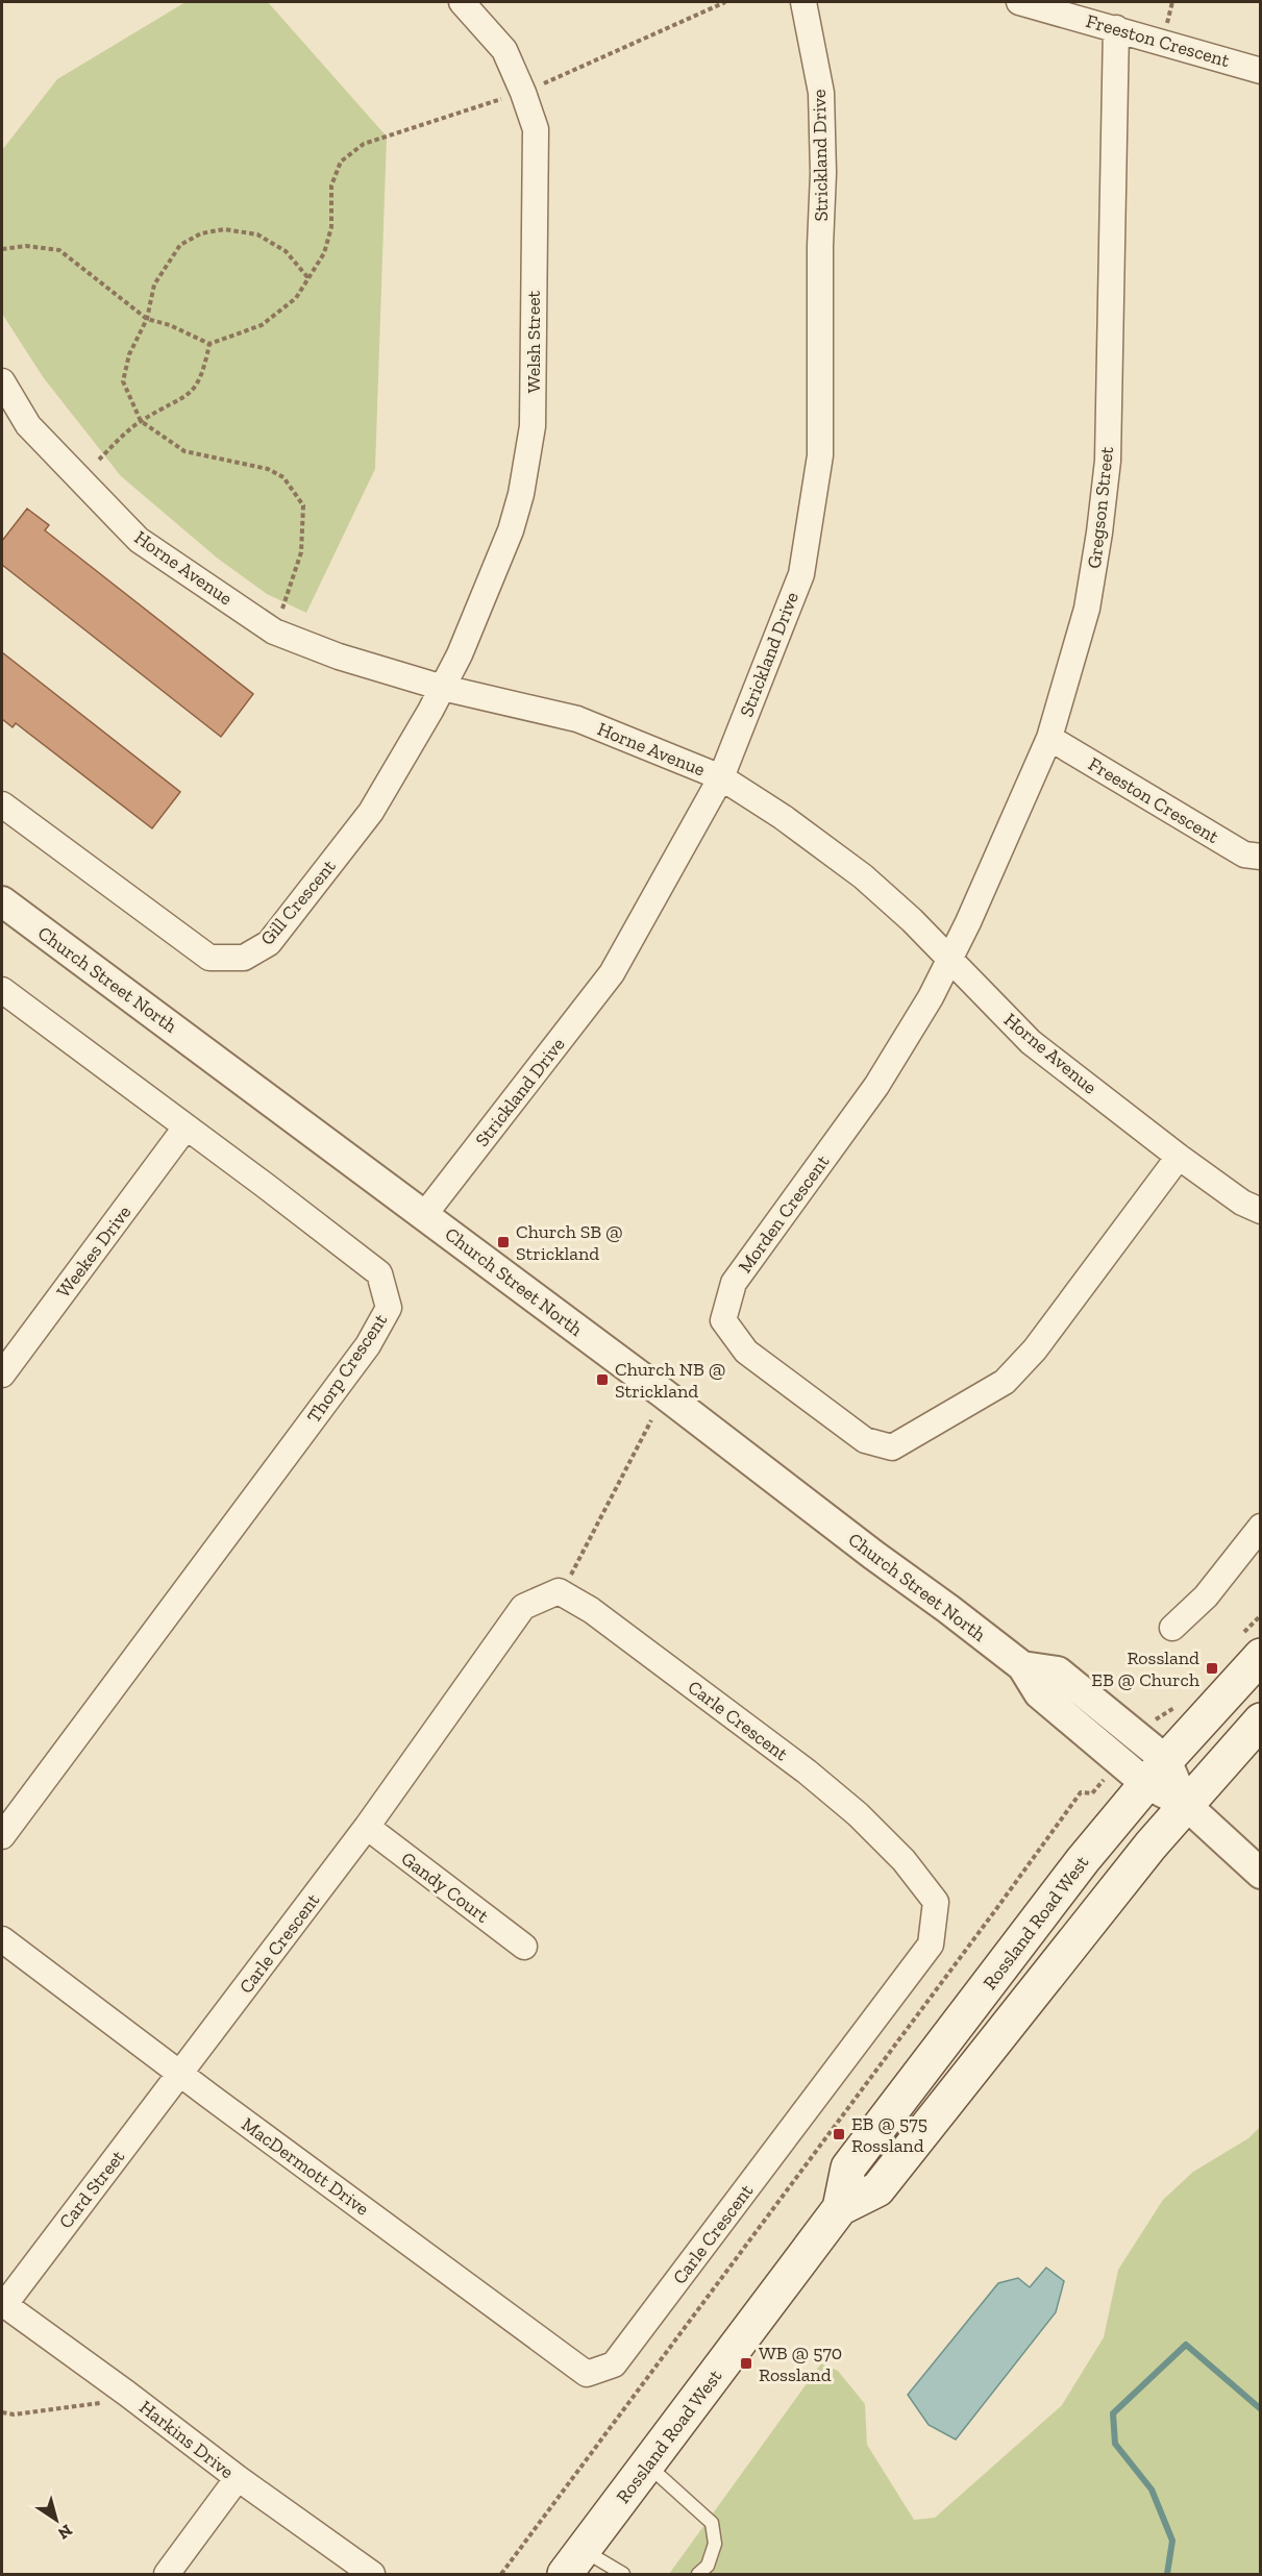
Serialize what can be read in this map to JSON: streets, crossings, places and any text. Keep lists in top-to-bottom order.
{
  "streets": {
    "main road": ["Rossland Road West"],
    "street": [
      "Freeston Crescent",
      "Strickland Drive",
      "Welsh Street",
      "Gregson Street",
      "Horne Avenue",
      "Gill Crescent",
      "Church Street North",
      "Morden Crescent",
      "Weekes Drive",
      "Thorp Crescent",
      "Carle Crescent",
      "Gandy Court",
      "MacDermott Drive",
      "Card Street",
      "Harkins Drive"
    ]
  },
  "crossings": [
    ["Freeston Crescent", "Gregson Street"],
    ["Strickland Drive", "Horne Avenue"],
    ["Strickland Drive", "Church Street North"],
    ["Welsh Street", "Horne Avenue"],
    ["Welsh Street", "Gill Crescent"],
    ["Gregson Street", "Horne Avenue"],
    ["Gregson Street", "Morden Crescent"],
    ["Horne Avenue", "Gill Crescent"],
    ["Horne Avenue", "Morden Crescent"],
    ["Church Street North", "Rossland Road West"],
    ["Weekes Drive", "Thorp Crescent"],
    ["Carle Crescent", "Gandy Court"],
    ["Carle Crescent", "MacDermott Drive"],
    ["Carle Crescent", "Card Street"],
    ["MacDermott Drive", "Card Street"],
    ["Card Street", "Harkins Drive"]
  ],
  "places": {
    "transit": [
      "Church SB @ Strickland",
      "Church NB @ Strickland",
      "Rossland EB @ Church",
      "EB @ 575 Rossland",
      "WB @ 570 Rossland"
    ]
  },
  "north": "bottom right"
}
